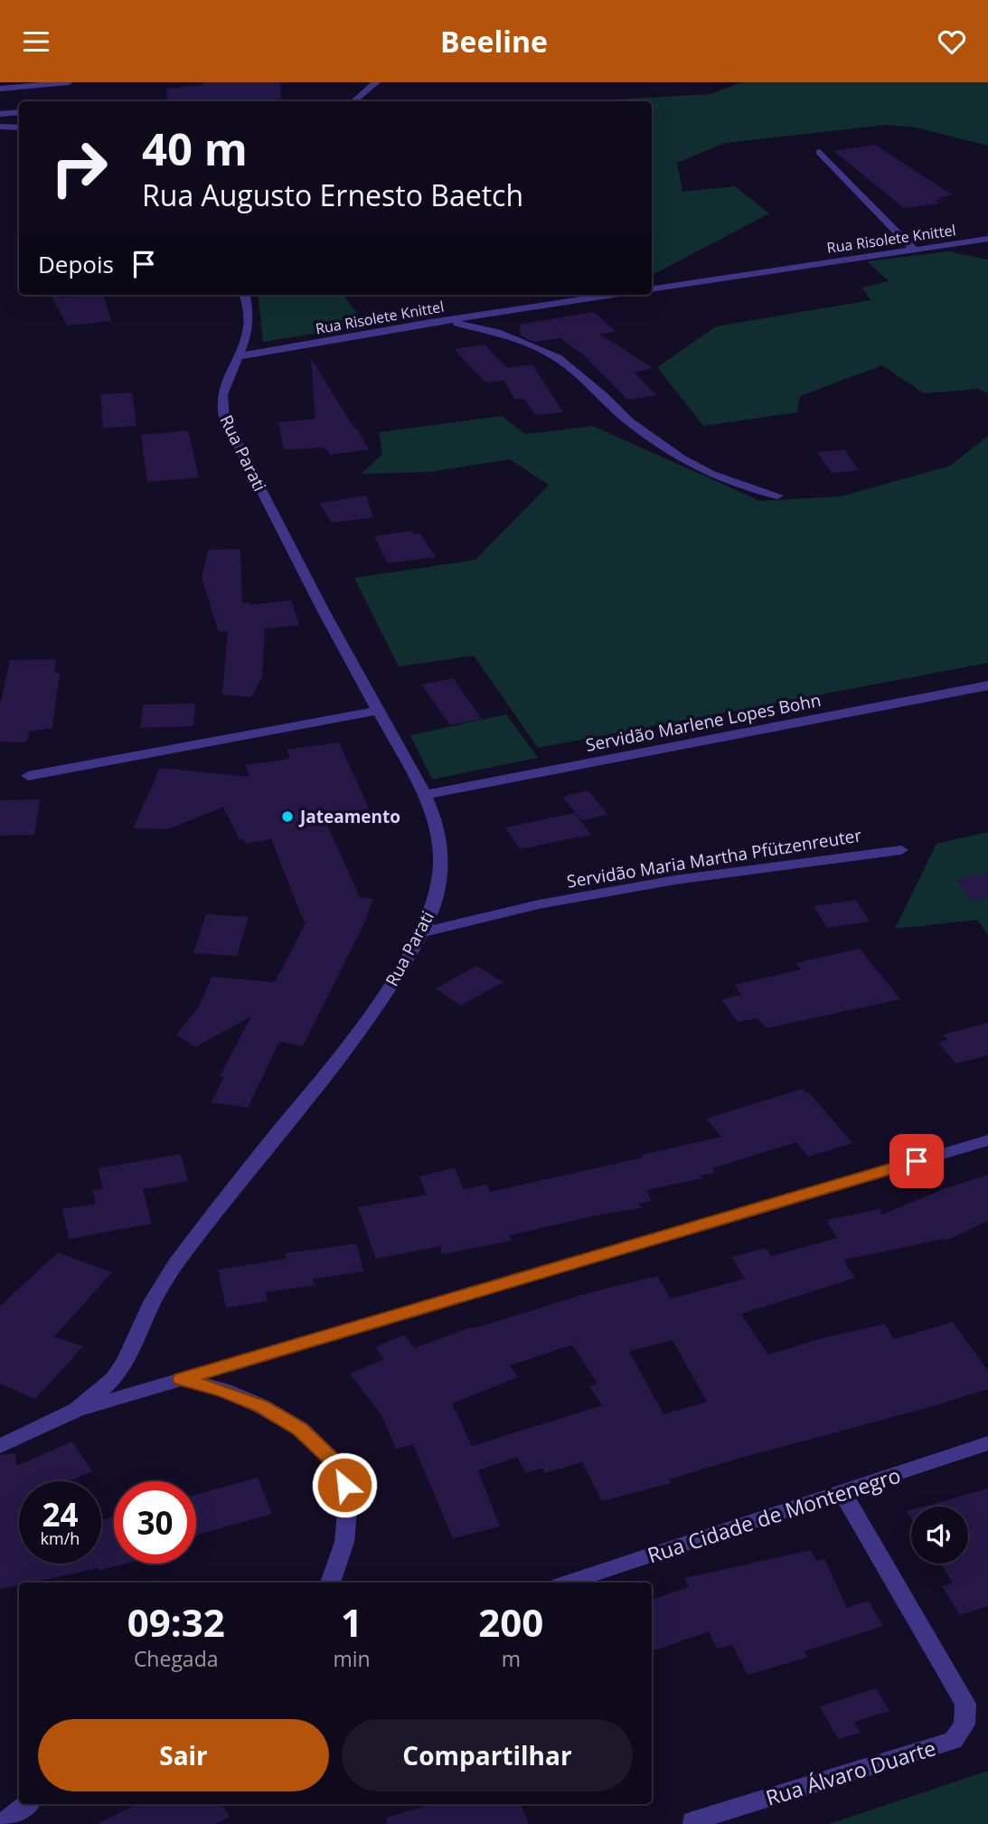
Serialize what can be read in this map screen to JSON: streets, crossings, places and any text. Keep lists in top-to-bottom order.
{
  "streets": {
    "street": [
      "Rua Risolete Knittel",
      "Rua Parati",
      "Servidão Marlene Lopes Bohn",
      "Servidão Maria Martha Pfützenreuter",
      "Rua Cidade de Montenegro",
      "Rua Álvaro Duarte"
    ]
  },
  "crossings": [
    ["Rua Risolete Knittel", "Rua Parati"],
    ["Rua Parati", "Servidão Marlene Lopes Bohn"],
    ["Rua Parati", "Servidão Maria Martha Pfützenreuter"],
    ["Rua Cidade de Montenegro", "Rua Álvaro Duarte"]
  ],
  "places": ["Jateamento"],
  "page": {
    "header": "Beeline",
    "turn": ["40 m", "Rua Augusto Ernesto Baetch"],
    "then": "Depois",
    "speed": "24 km/h",
    "limit": "30",
    "eta": [
      "09:32",
      "Chegada",
      "1",
      "min",
      "200",
      "m"
    ],
    "buttons": ["Sair", "Compartilhar"]
  }
}
